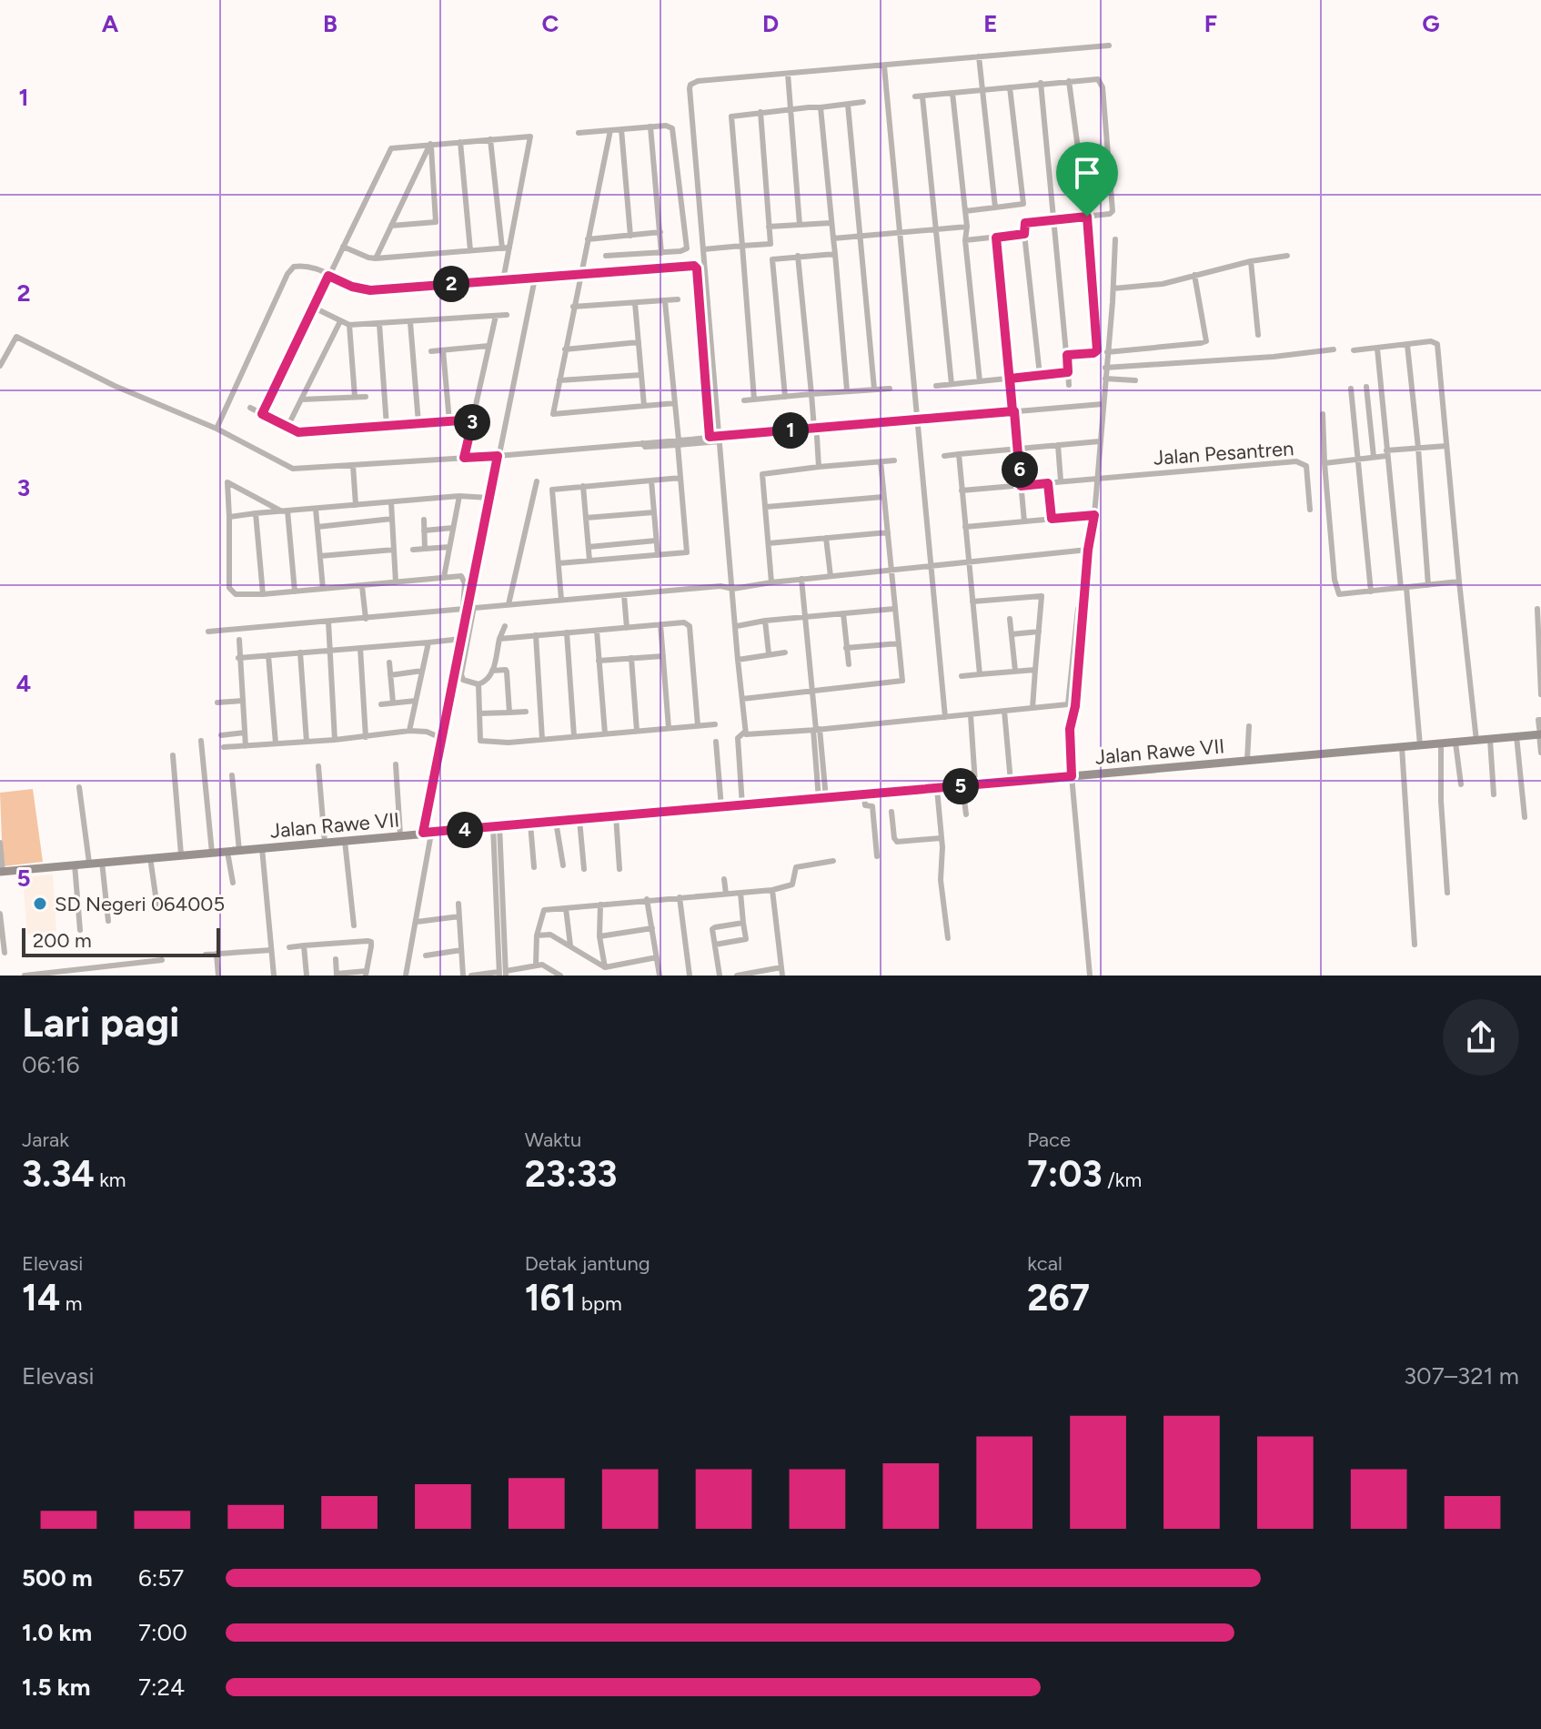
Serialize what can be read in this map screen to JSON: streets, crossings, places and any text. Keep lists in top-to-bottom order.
{
  "streets": {
    "main road": ["Jalan Rawe VII"],
    "street": ["Jalan Pesantren"]
  },
  "places": ["SD Negeri 064005"],
  "scale_bar": "200 m",
  "page": {
    "pins": [
      "2",
      "3",
      "1",
      "6",
      "5",
      "4"
    ],
    "scale": "200 m",
    "heading": ["Lari pagi", "06:16"],
    "stats": [
      ["Jarak", "3.34 km"],
      ["Waktu", "23:33"],
      ["Pace", "7:03 /km"],
      ["Elevasi", "14 m"],
      ["Detak jantung", "161 bpm"],
      ["kcal", "267"]
    ],
    "chart": ["Elevasi", "307–321 m"],
    "list": [
      {
        "name": "500 m",
        "note": "6:57"
      },
      {
        "name": "1.0 km",
        "note": "7:00"
      },
      {
        "name": "1.5 km",
        "note": "7:24"
      }
    ]
  },
  "grid": {
    "columns": [
      "A",
      "B",
      "C",
      "D",
      "E",
      "F",
      "G"
    ],
    "rows": [
      "1",
      "2",
      "3",
      "4",
      "5"
    ]
  }
}
